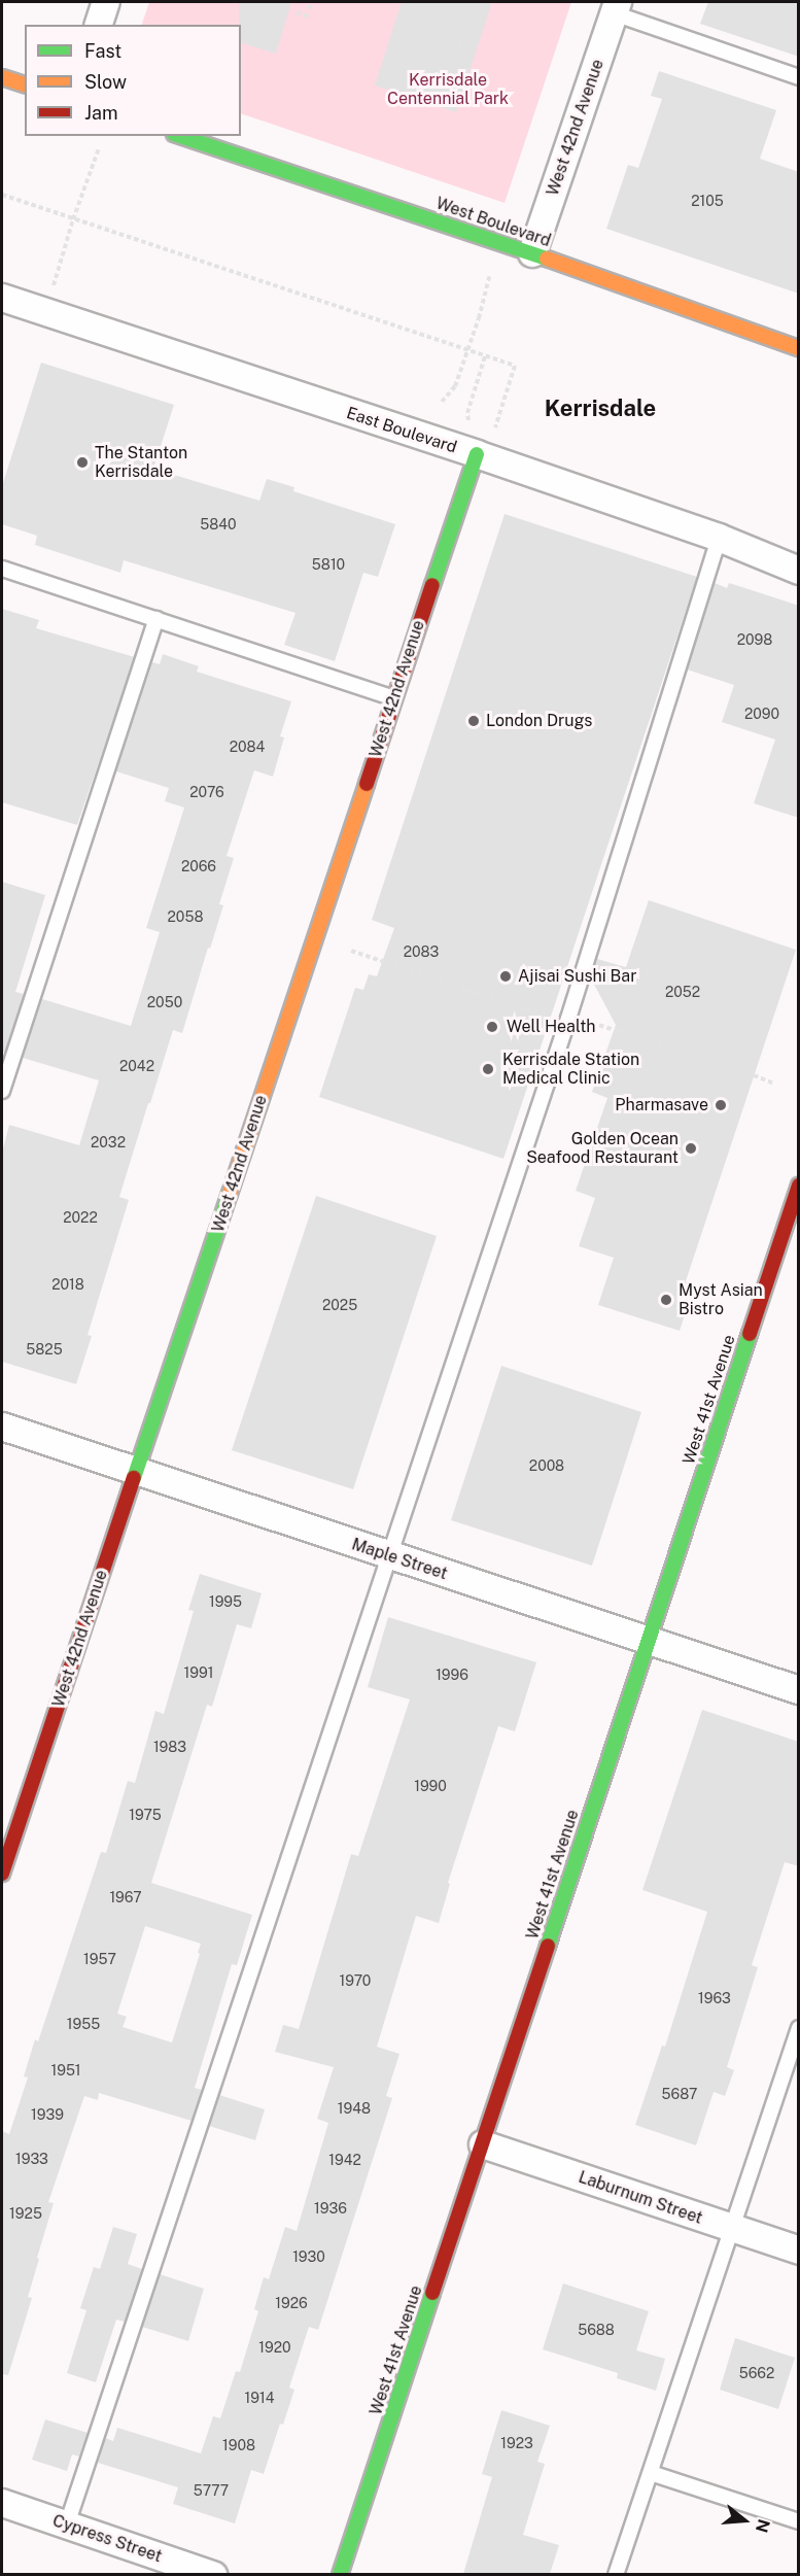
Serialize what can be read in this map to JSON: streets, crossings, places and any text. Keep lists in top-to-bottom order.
{
  "streets": {
    "street": [
      "West 42nd Avenue",
      "West Boulevard",
      "East Boulevard",
      "West 41st Avenue",
      "Maple Street",
      "Laburnum Street",
      "Cypress Street"
    ]
  },
  "crossings": [
    ["West 42nd Avenue", "West Boulevard"],
    ["West 42nd Avenue", "East Boulevard"],
    ["West 42nd Avenue", "Maple Street"],
    ["West 41st Avenue", "Maple Street"],
    ["West 41st Avenue", "Laburnum Street"]
  ],
  "districts": ["Kerrisdale"],
  "parks": ["Kerrisdale Centennial Park"],
  "places": [
    "The Stanton Kerrisdale",
    "London Drugs",
    "Ajisai Sushi Bar",
    "Well Health",
    "Kerrisdale Station Medical Clinic",
    "Pharmasave",
    "Golden Ocean Seafood Restaurant",
    "Myst Asian Bistro"
  ],
  "house_numbers": [
    "2105",
    "5840",
    "5810",
    "2098",
    "2090",
    "2084",
    "2076",
    "2066",
    "2058",
    "2083",
    "2052",
    "2050",
    "2042",
    "2032",
    "2022",
    "2018",
    "2025",
    "5825",
    "2008",
    "1995",
    "1991",
    "1996",
    "1983",
    "1990",
    "1975",
    "1967",
    "1957",
    "1970",
    "1963",
    "1955",
    "1951",
    "5687",
    "1948",
    "1939",
    "1933",
    "1942",
    "1936",
    "1925",
    "1930",
    "1926",
    "5688",
    "1920",
    "5662",
    "1914",
    "1923",
    "1908",
    "5777"
  ],
  "legend": ["Fast", "Slow", "Jam"],
  "north": "right"
}
